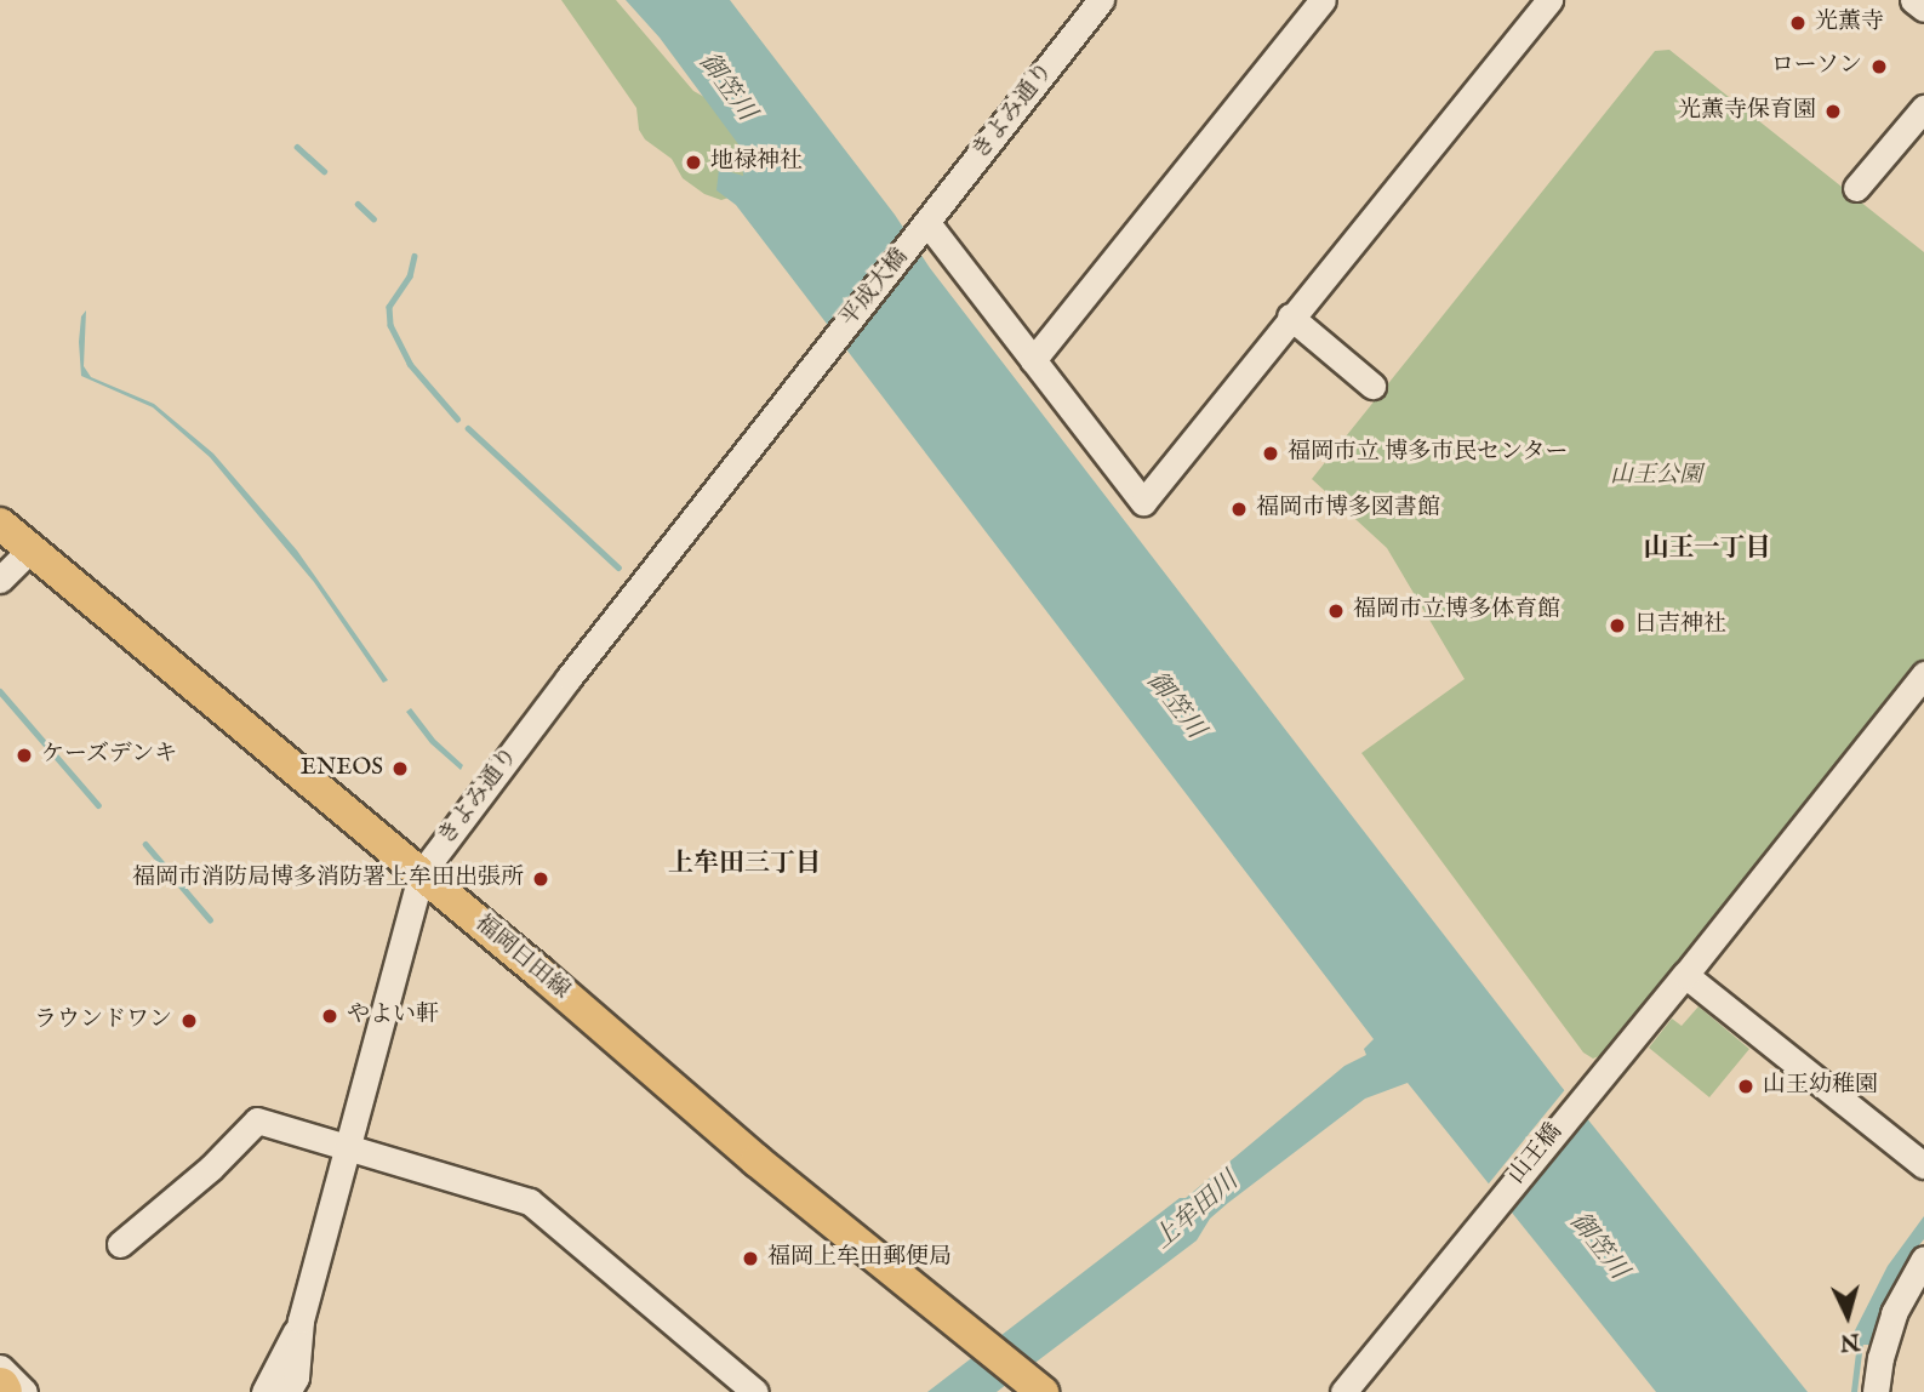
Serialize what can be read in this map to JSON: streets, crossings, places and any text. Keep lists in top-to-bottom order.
{
  "streets": {
    "main road": ["福岡日田線"],
    "street": ["きよみ通り", "平成大橋", "山王橋"]
  },
  "crossings": [
    ["きよみ通り", "平成大橋"],
    ["きよみ通り", "福岡日田線"]
  ],
  "districts": ["山王一丁目", "上牟田三丁目"],
  "water": ["御笠川", "上牟田川"],
  "parks": ["山王公園"],
  "places": [
    "光薫寺",
    "ローソン",
    "光薫寺保育園",
    "地禄神社",
    "福岡市立 博多市民センター",
    "福岡市博多図書館",
    "福岡市立博多体育館",
    "日吉神社",
    "ケーズデンキ",
    "ENEOS",
    "福岡市消防局博多消防署上牟田出張所",
    "やよい軒",
    "ラウンドワン",
    "山王幼稚園",
    "福岡上牟田郵便局"
  ],
  "north": "bottom"
}
